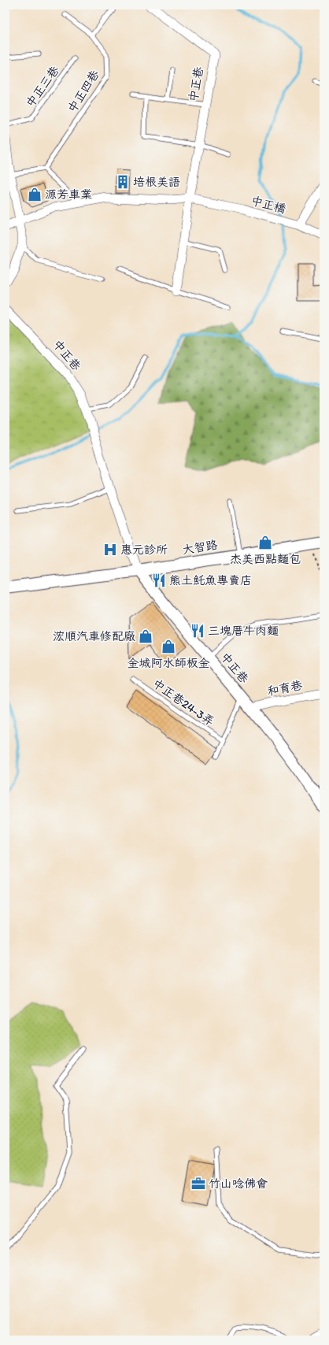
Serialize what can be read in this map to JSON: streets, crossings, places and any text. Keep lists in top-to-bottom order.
{
  "streets": {
    "street": [
      "中正巷",
      "中正橋",
      "大智路",
      "和育巷"
    ],
    "lane": ["中正三巷", "中正四巷", "中正巷24-3弄"]
  },
  "crossings": [
    ["中正巷", "中正橋"],
    ["中正巷", "大智路"],
    ["中正巷", "和育巷"],
    ["中正巷", "中正巷24-3弄"]
  ],
  "places": {
    "building": ["培根美語"],
    "shop": [
      "源芳車業",
      "杰美西點麵包",
      "浤順汽車修配廠",
      "金城阿水師板金"
    ],
    "hospital": ["惠元診所"],
    "restaurant": ["熊土魠魚專賣店", "三塊厝牛肉麵"],
    "office": ["竹山唸佛會"]
  }
}
